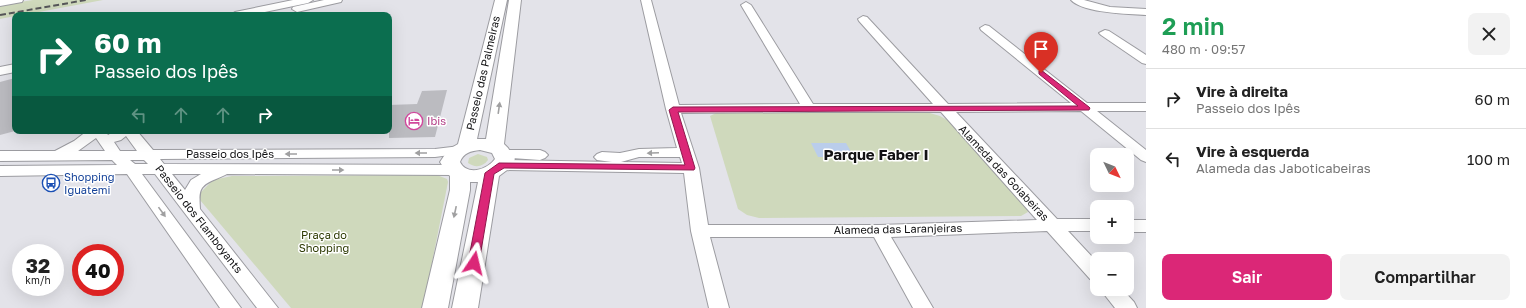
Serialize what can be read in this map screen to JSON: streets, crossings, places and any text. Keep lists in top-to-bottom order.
{
  "streets": {
    "street": [
      "Passeio das Palmeiras",
      "Passeio dos Ipês",
      "Alameda das Goiabeiras",
      "Passeio dos Flamboyants",
      "Alameda das Laranjeiras"
    ]
  },
  "crossings": [
    ["Passeio das Palmeiras", "Passeio dos Ipês"],
    ["Passeio dos Ipês", "Passeio dos Flamboyants"],
    ["Alameda das Goiabeiras", "Alameda das Laranjeiras"]
  ],
  "districts": ["Parque Faber I"],
  "parks": ["Praça do Shopping"],
  "places": {
    "hotel": ["Ibis"],
    "bus stop": ["Shopping Iguatemi"]
  },
  "north": "bottom right",
  "page": {
    "heading": ["2 min", "480 m · 09:57"],
    "turn": ["60 m", "Passeio dos Ipês"],
    "list": [
      {
        "name": "Vire à direita",
        "note": "Passeio dos Ipês",
        "value": "60 m"
      },
      {
        "name": "Vire à esquerda",
        "note": "Alameda das Jaboticabeiras",
        "value": "100 m"
      }
    ],
    "map_buttons": ["+", "−"],
    "speed": "32 km/h",
    "limit": "40",
    "buttons": ["Sair", "Compartilhar"]
  }
}
